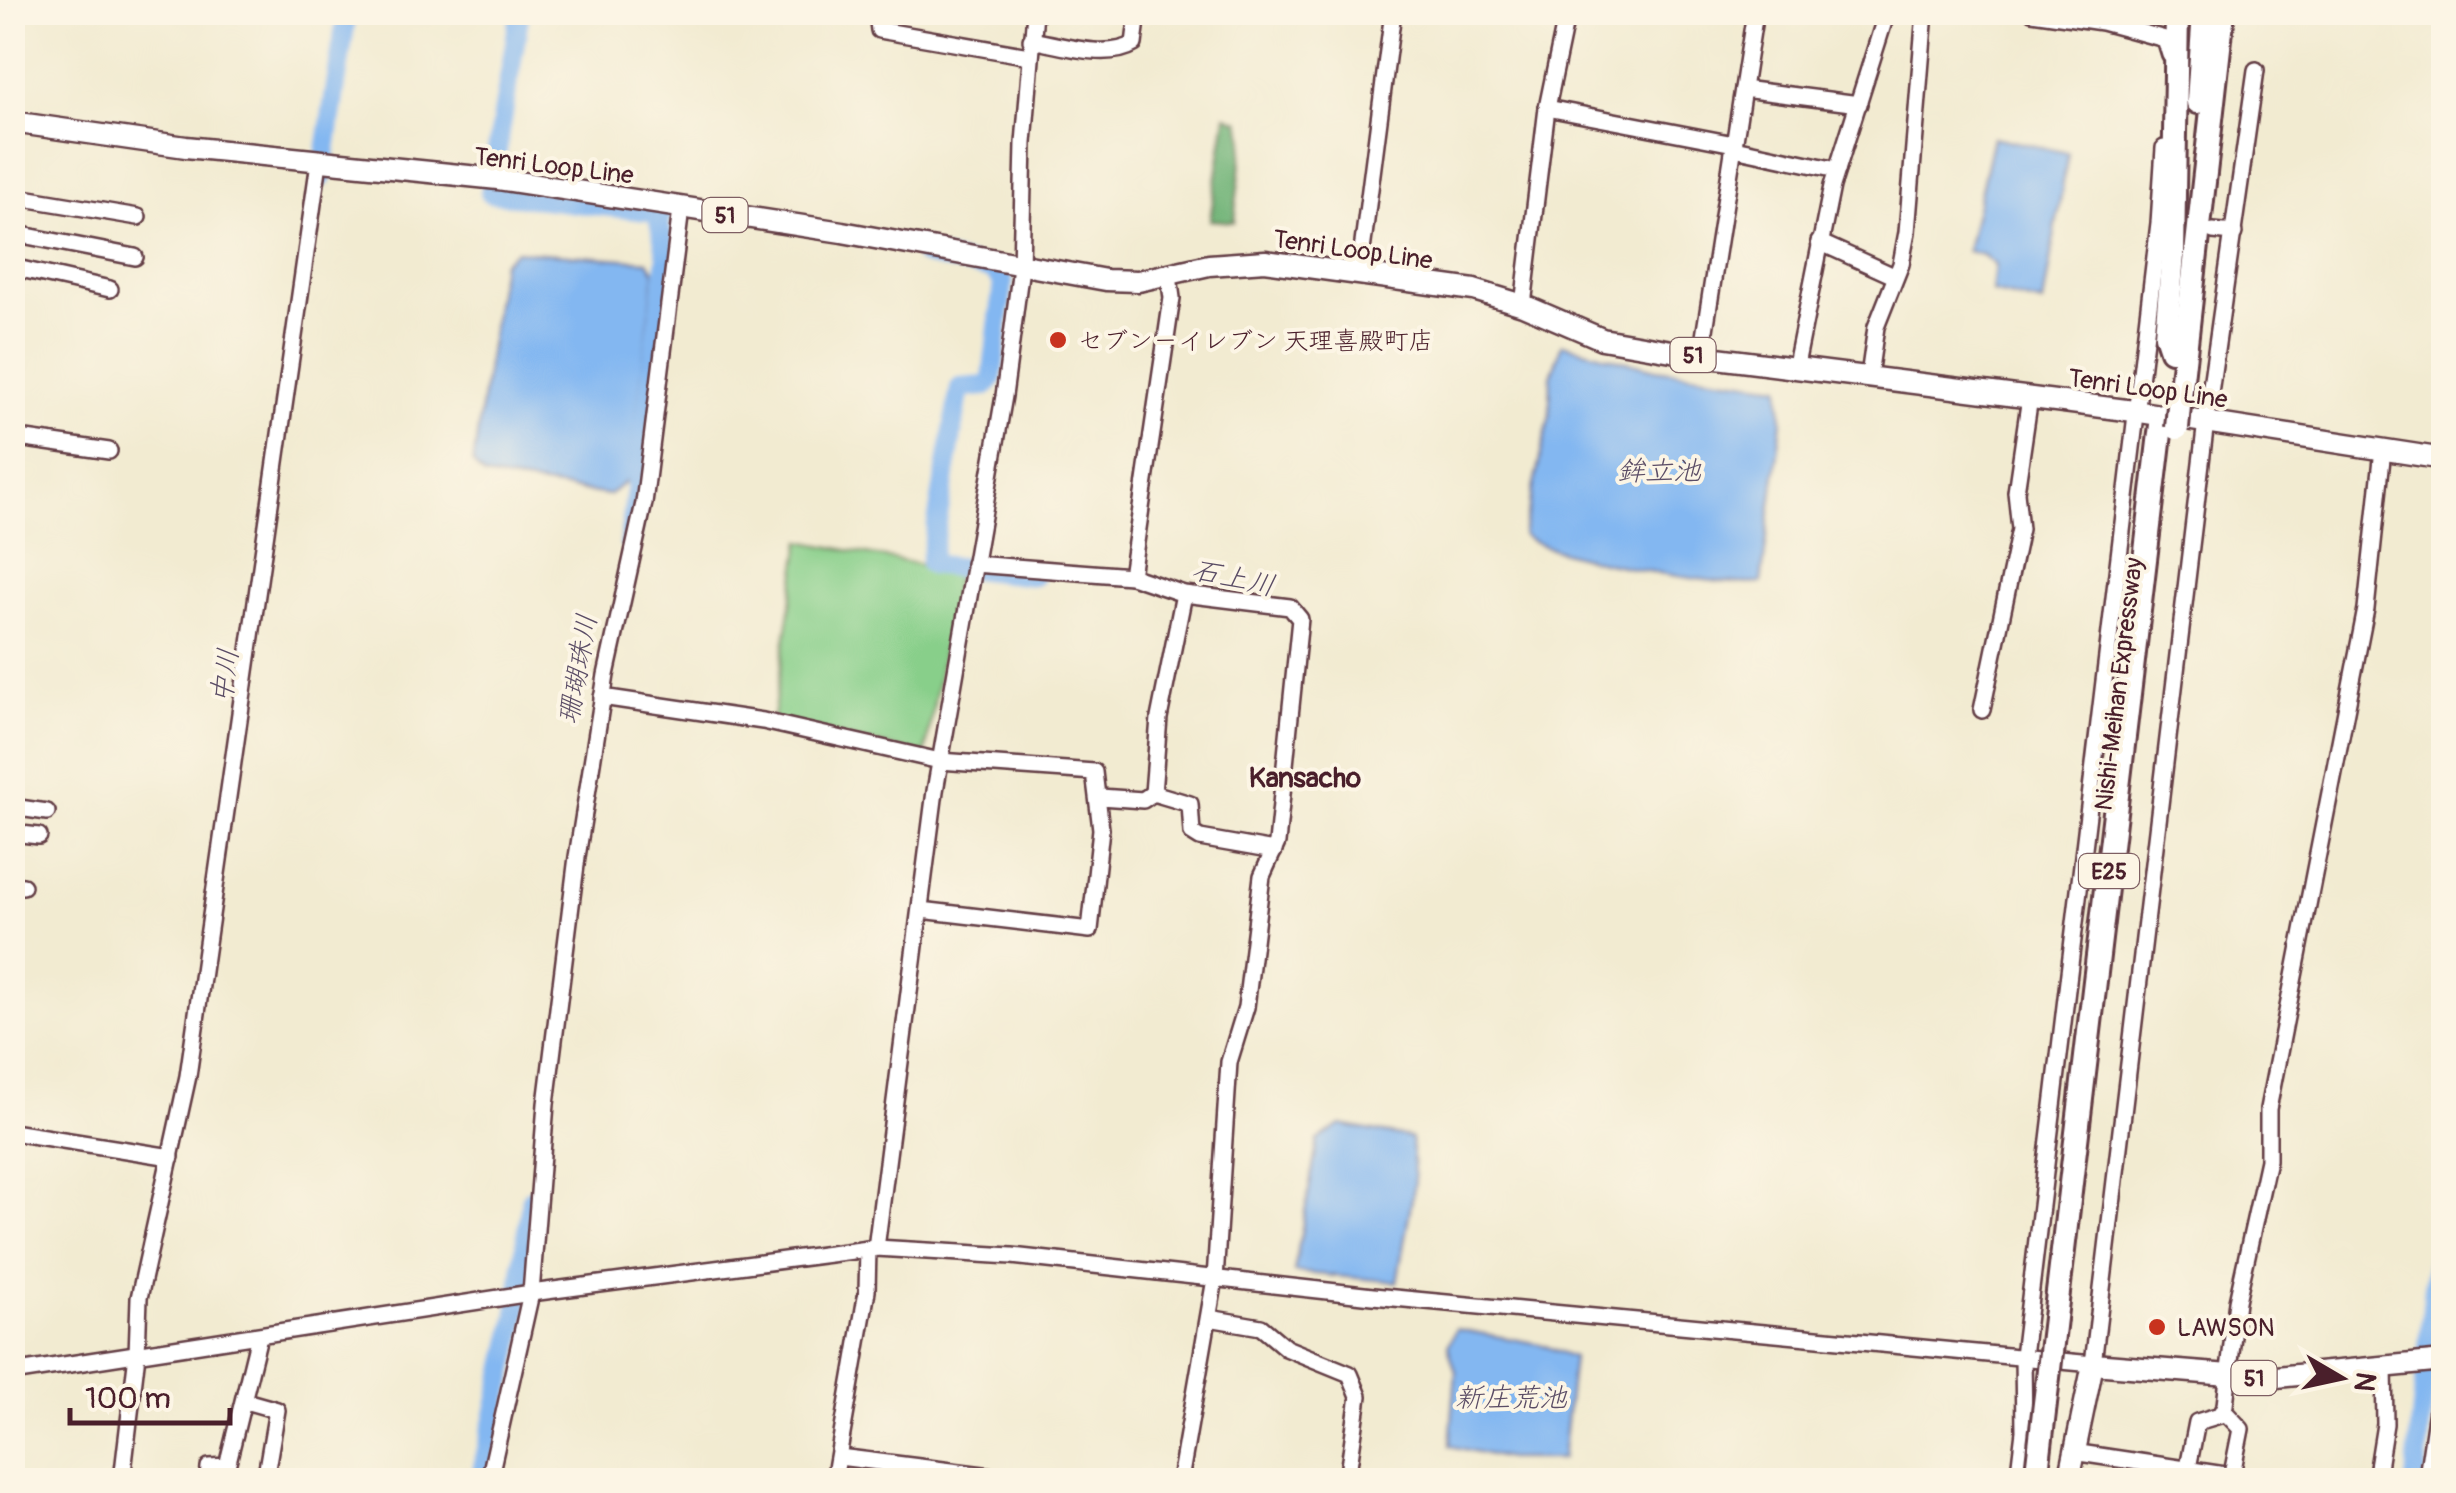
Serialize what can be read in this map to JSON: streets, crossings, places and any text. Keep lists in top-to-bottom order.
{
  "streets": {
    "highway": ["Nishi-Meihan Expressway", "E25"],
    "main road": ["Tenri Loop Line", "51"]
  },
  "districts": ["Kansacho"],
  "water": [
    "鉾立池",
    "石上川",
    "珊瑚珠川",
    "中川",
    "新庄荒池"
  ],
  "places": ["セブン－イレブン 天理喜殿町店", "LAWSON"],
  "scale_bar": "100 m",
  "north": "right"
}
